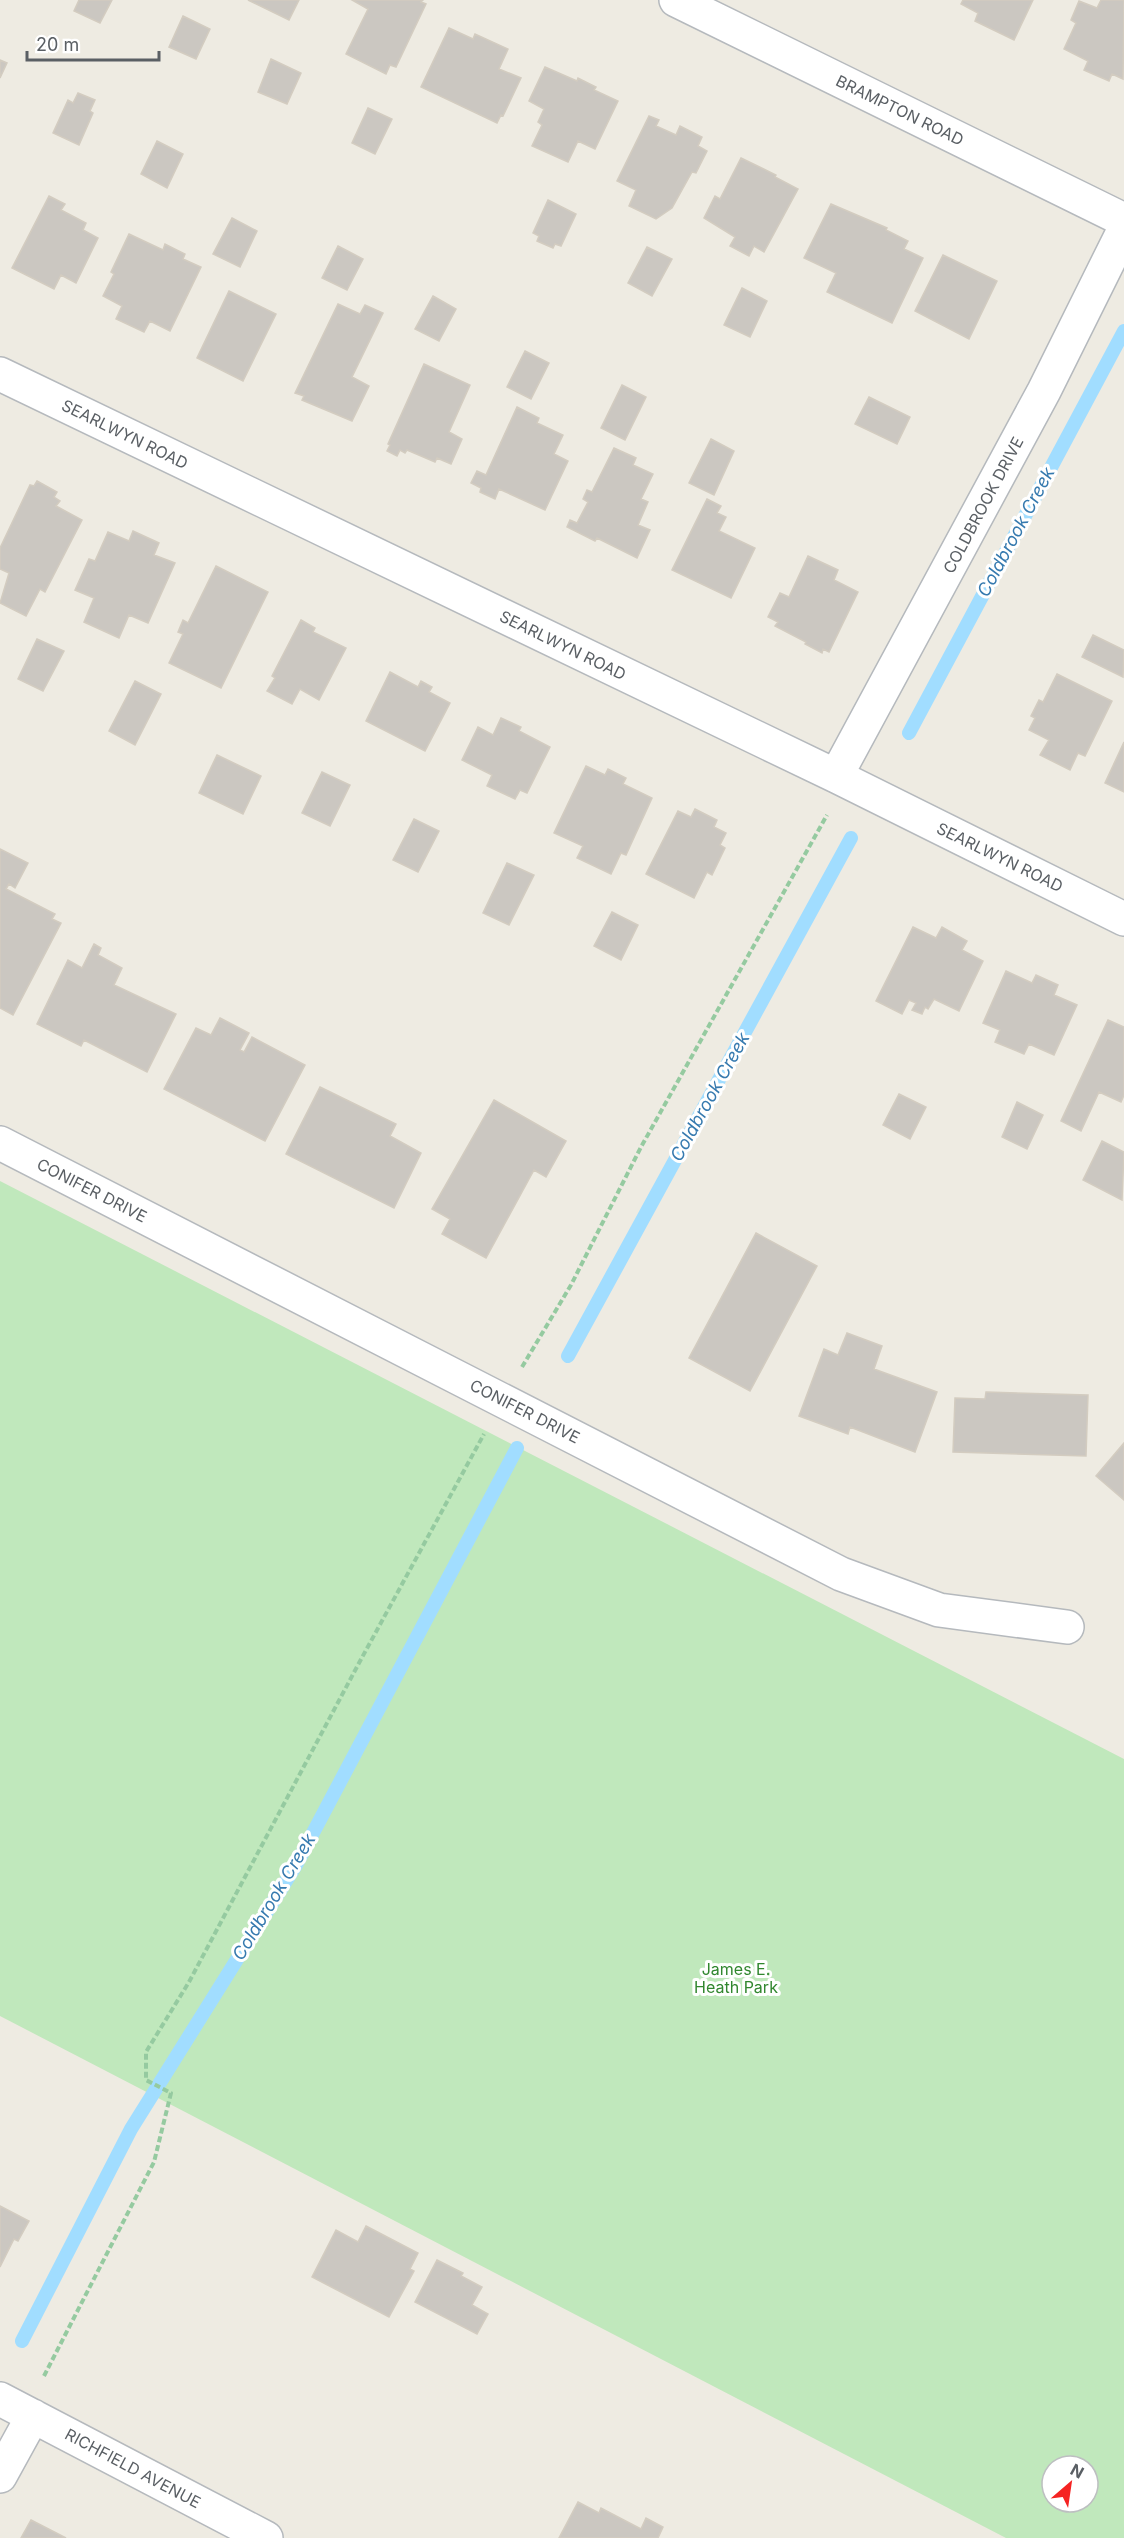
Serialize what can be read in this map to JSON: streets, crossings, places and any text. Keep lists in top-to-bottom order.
{
  "streets": {
    "street": [
      "BRAMPTON ROAD",
      "SEARLWYN ROAD",
      "COLDBROOK DRIVE",
      "CONIFER DRIVE",
      "RICHFIELD AVENUE"
    ]
  },
  "crossings": [
    ["SEARLWYN ROAD", "COLDBROOK DRIVE"]
  ],
  "water": ["Coldbrook Creek"],
  "parks": ["James E. Heath Park"],
  "scale_bar": "20 m",
  "north": "top right"
}
